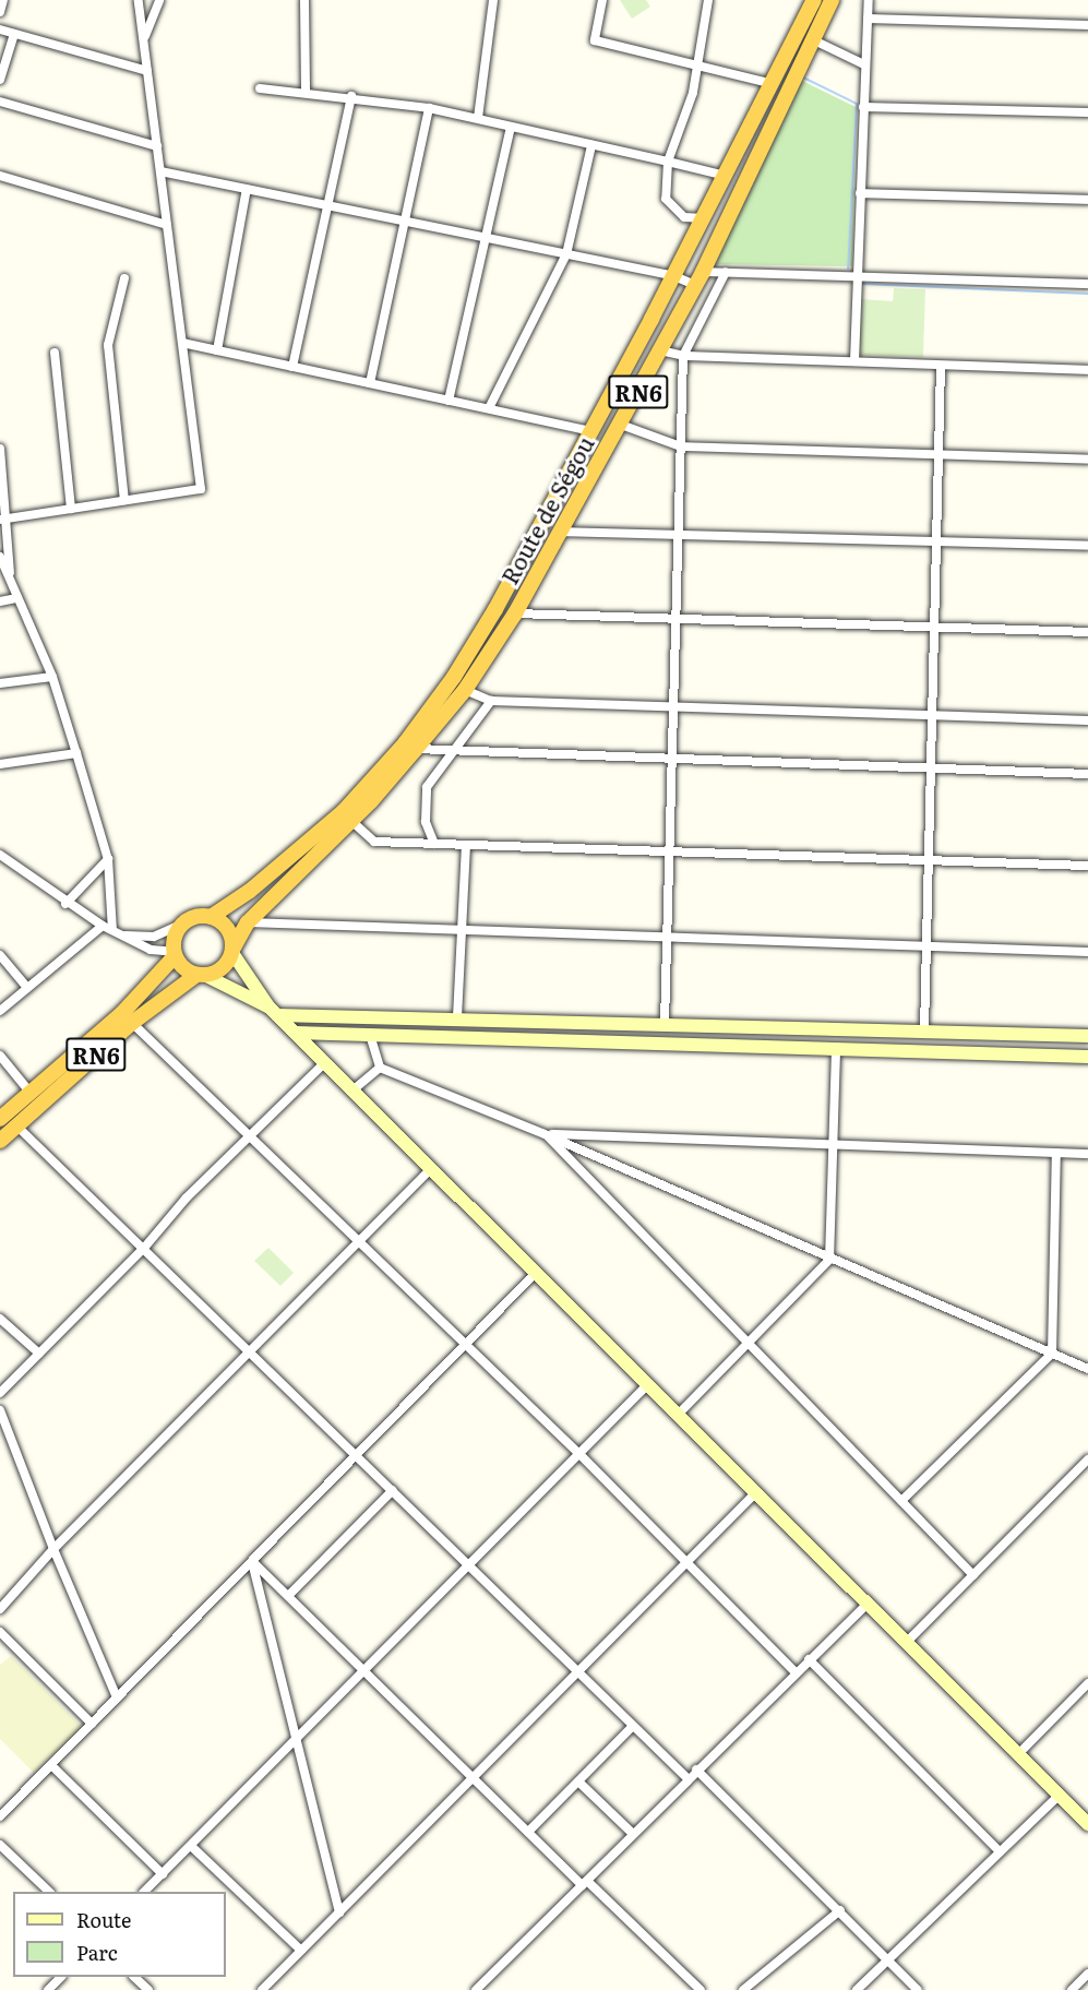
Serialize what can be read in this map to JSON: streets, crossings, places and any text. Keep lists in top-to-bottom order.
{
  "streets": {
    "highway": ["RN6", "Route de Ségou"]
  },
  "crossings": [
    ["RN6", "Route de Ségou"]
  ],
  "legend": ["Route", "Parc"]
}
